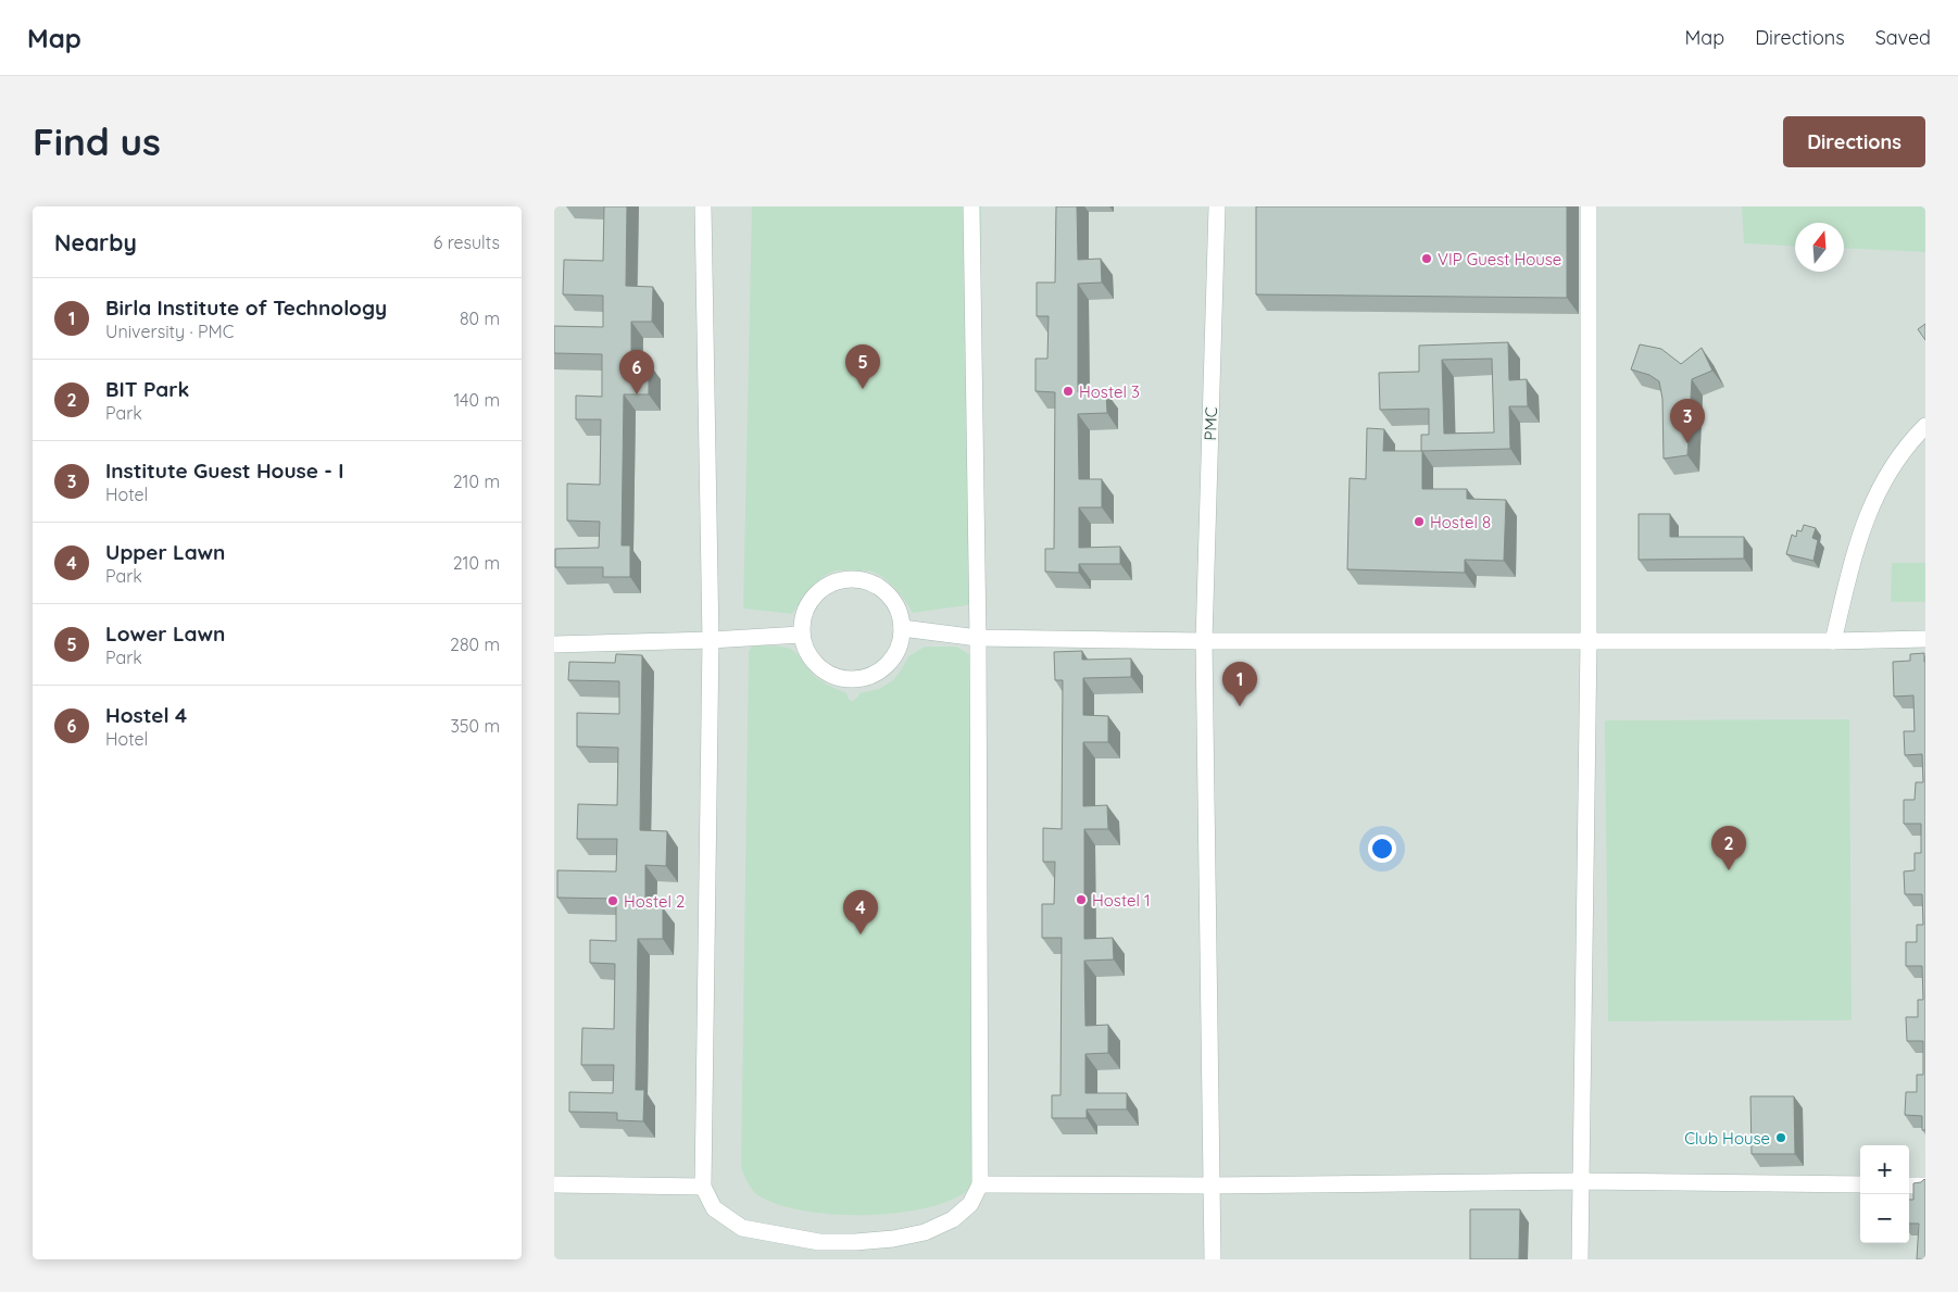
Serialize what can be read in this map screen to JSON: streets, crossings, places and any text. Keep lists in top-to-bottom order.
{
  "streets": {
    "street": ["PMC"]
  },
  "places": [
    "VIP Guest House",
    "Hostel 3",
    "Hostel 8",
    "Hostel 1",
    "Hostel 2",
    "Club House"
  ],
  "north": "top",
  "page": {
    "header": "Map",
    "nav": ["Map", "Directions", "Saved"],
    "buttons": "Directions",
    "title": "Find us",
    "heading": ["Nearby", "6 results"],
    "list": [
      {
        "mark": "1",
        "name": "Birla Institute of Technology",
        "note": "University · PMC",
        "value": "80 m"
      },
      {
        "mark": "2",
        "name": "BIT Park",
        "note": "Park",
        "value": "140 m"
      },
      {
        "mark": "3",
        "name": "Institute Guest House - I",
        "note": "Hotel",
        "value": "210 m"
      },
      {
        "mark": "4",
        "name": "Upper Lawn",
        "note": "Park",
        "value": "210 m"
      },
      {
        "mark": "5",
        "name": "Lower Lawn",
        "note": "Park",
        "value": "280 m"
      },
      {
        "mark": "6",
        "name": "Hostel 4",
        "note": "Hotel",
        "value": "350 m"
      }
    ],
    "pins": [
      "5",
      "6",
      "3",
      "1",
      "2",
      "4"
    ],
    "map_buttons": ["+", "−"]
  }
}
